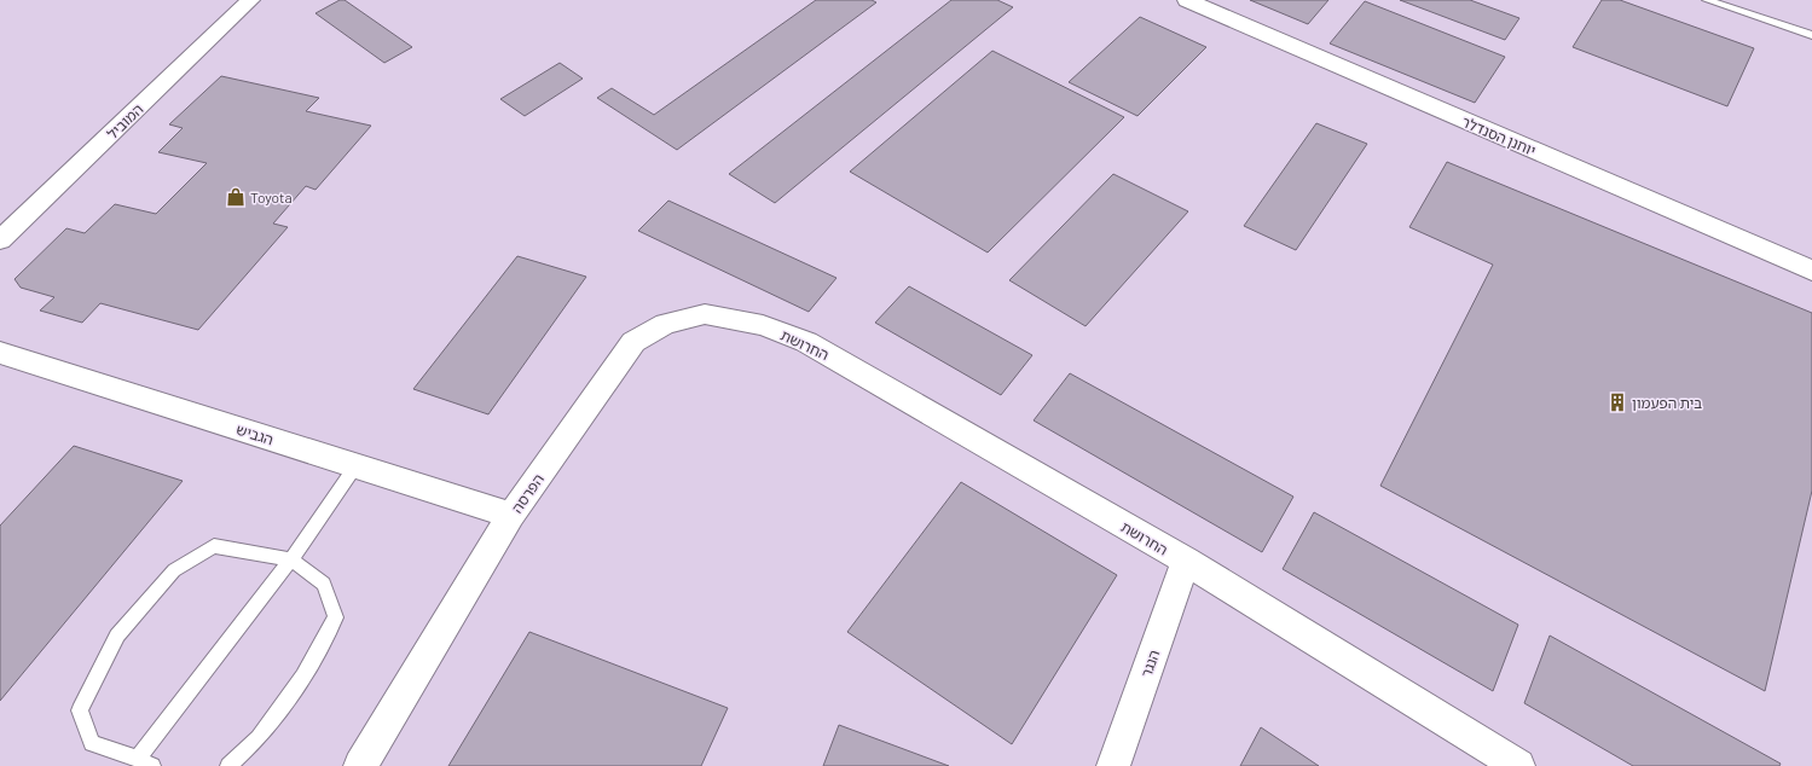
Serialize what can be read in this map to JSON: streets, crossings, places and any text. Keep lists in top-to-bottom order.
{
  "streets": {
    "street": [
      "המוביל",
      "יוחנן הסנדלר",
      "החרושת",
      "הגביש",
      "הפרסה",
      "הנגר"
    ]
  },
  "crossings": [
    ["החרושת", "הפרסה"],
    ["החרושת", "הנגר"],
    ["הגביש", "הפרסה"]
  ],
  "places": {
    "shop": ["Toyota"],
    "building": ["בית הפעמון"]
  }
}
